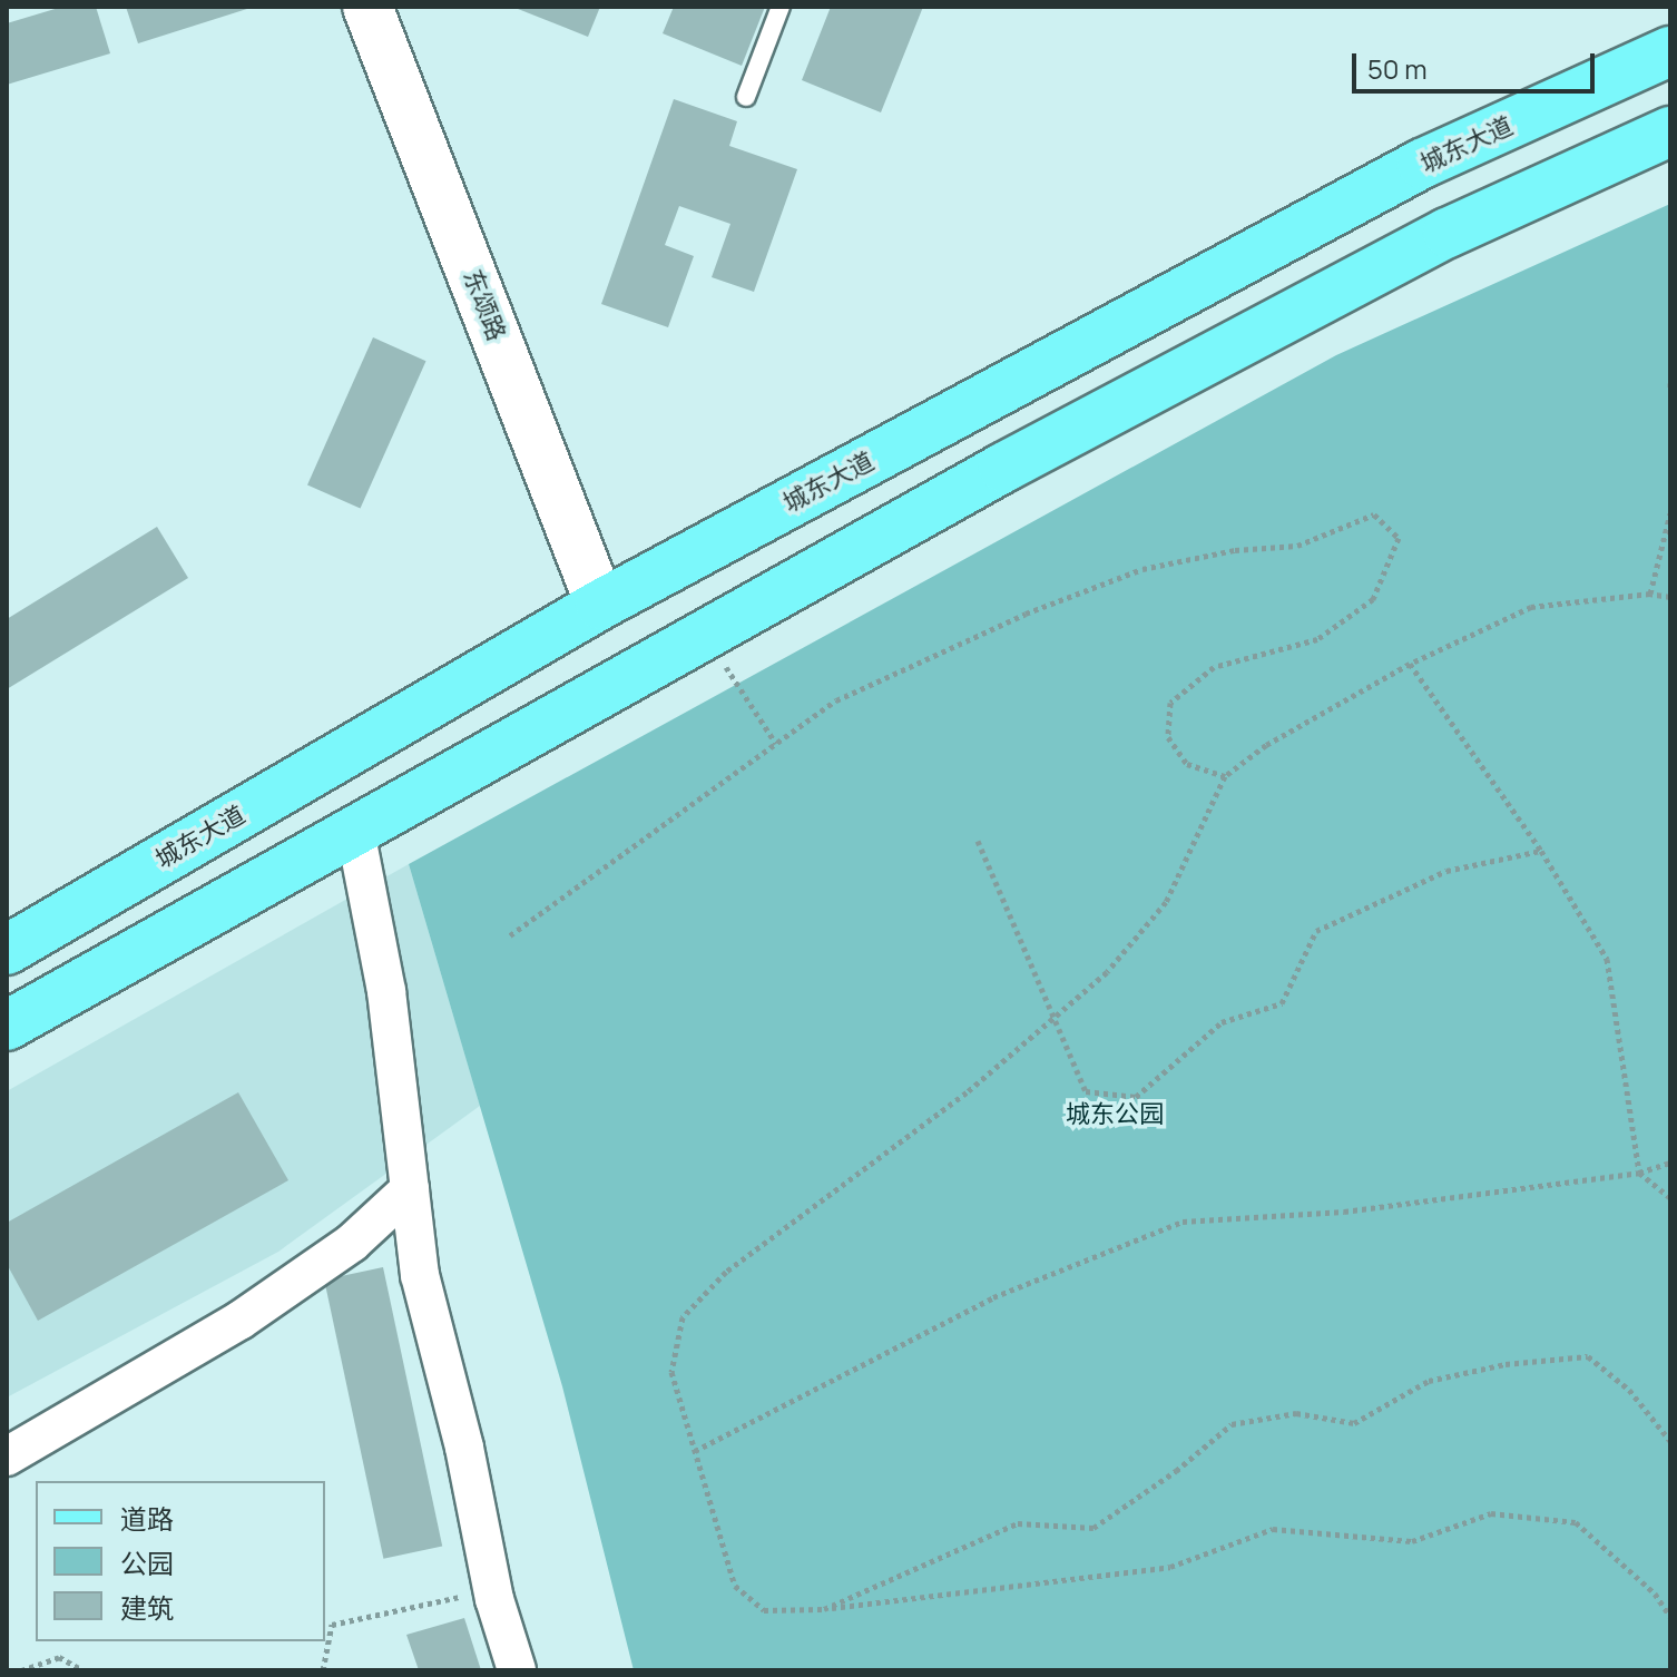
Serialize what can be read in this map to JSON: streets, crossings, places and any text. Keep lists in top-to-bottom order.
{
  "streets": {
    "main road": ["城东大道"],
    "street": ["东颂路"]
  },
  "crossings": [
    ["城东大道", "东颂路"]
  ],
  "parks": ["城东公园"],
  "legend": ["道路", "公园", "建筑"],
  "scale_bar": "50 m"
}
